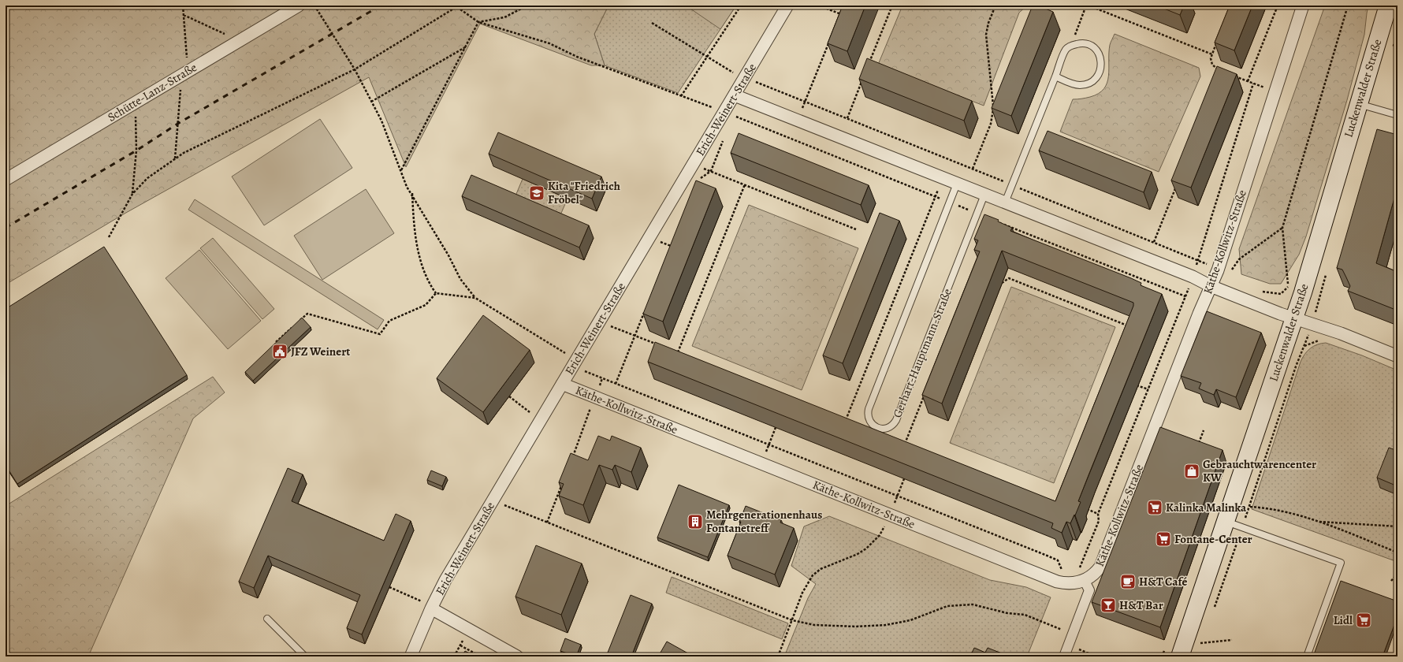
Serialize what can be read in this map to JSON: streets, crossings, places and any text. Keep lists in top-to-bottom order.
{
  "streets": {
    "main road": ["Luckenwalder Straße"],
    "street": ["Schütte-Lanz-Straße", "Erich-Weinert-Straße", "Käthe-Kollwitz-Straße"],
    "lane": ["Gerhart-Hauptmann-Straße"]
  },
  "crossings": [
    ["Erich-Weinert-Straße", "Käthe-Kollwitz-Straße"]
  ],
  "places": {
    "school or university": ["Kita \"Friedrich Fröbel\""],
    "public building": ["JFZ Weinert"],
    "shop": ["Gebrauchtwarencenter KW"],
    "supermarket": ["Kalinka Malinka", "Fontane-Center", "Lidl"],
    "building": ["Mehrgenerationenhaus Fontanetreff"],
    "cafe": ["H&T Café"],
    "bar": ["H&T Bar"]
  }
}
